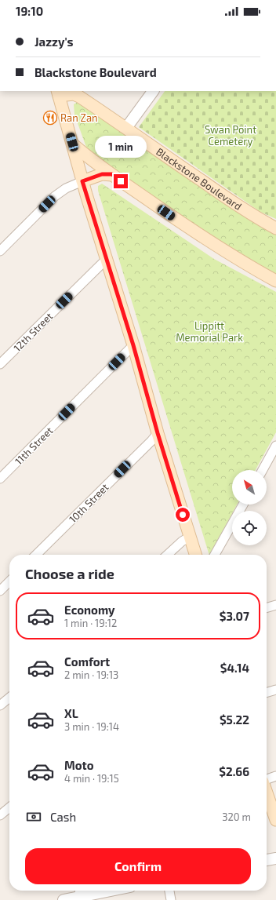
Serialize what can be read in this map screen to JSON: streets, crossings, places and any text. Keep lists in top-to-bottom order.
{
  "streets": {
    "main road": ["Blackstone Boulevard"],
    "street": ["12th Street", "11th Street", "10th Street"]
  },
  "parks": ["Swan Point Cemetery", "Lippitt Memorial Park"],
  "places": {
    "restaurant": ["Ran Zan"]
  },
  "north": "top left",
  "page": {
    "status": "19:10",
    "banner": ["Jazzy's", "Blackstone Boulevard"],
    "bubble": "1 min",
    "heading": "Choose a ride",
    "list": [
      {
        "name": "Economy",
        "note": "1 min · 19:12",
        "value": "$3.07"
      },
      {
        "name": "Comfort",
        "note": "2 min · 19:13",
        "value": "$4.14"
      },
      {
        "name": "XL",
        "note": "3 min · 19:14",
        "value": "$5.22"
      },
      {
        "name": "Moto",
        "note": "4 min · 19:15",
        "value": "$2.66"
      }
    ],
    "pay": ["Cash", "320 m"],
    "buttons": "Confirm"
  }
}
